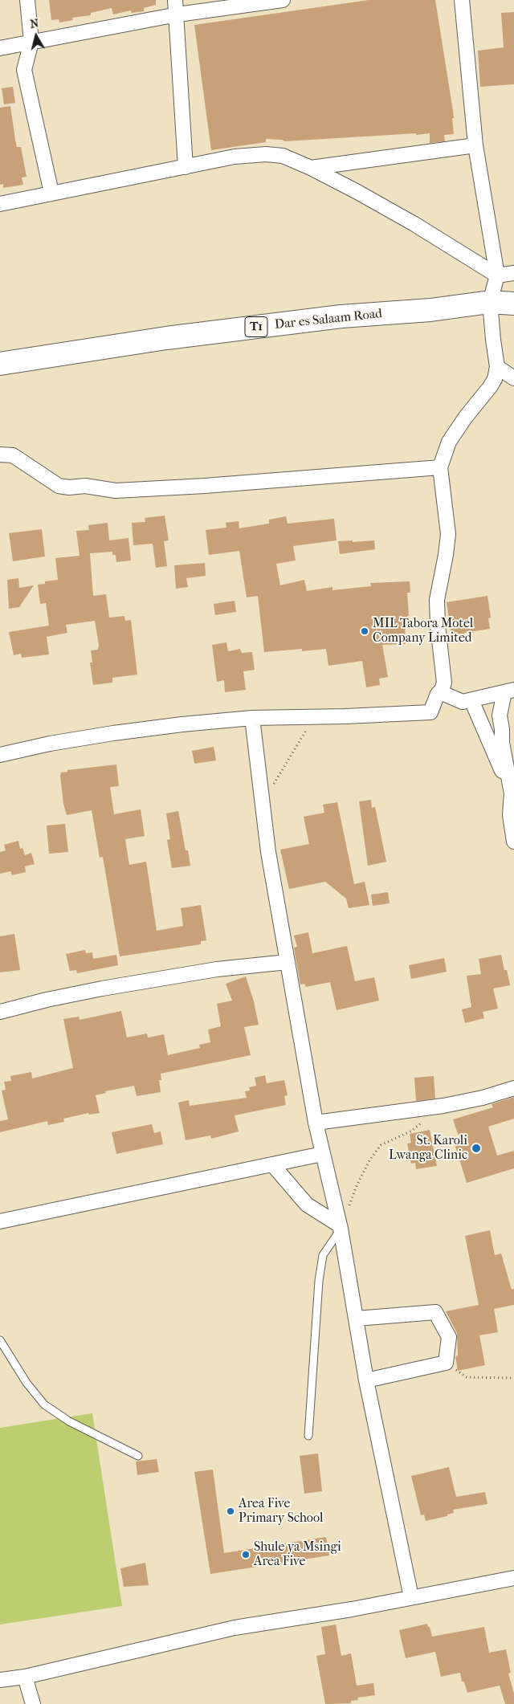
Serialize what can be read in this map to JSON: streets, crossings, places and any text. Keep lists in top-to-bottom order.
{
  "streets": {
    "highway": ["Dar es Salaam Road", "T1"]
  },
  "places": [
    "MIL Tabora Motel Company Limited",
    "St. Karoli Lwanga Clinic",
    "Area Five Primary School",
    "Shule ya Msingi Area Five"
  ],
  "north": "top"
}
